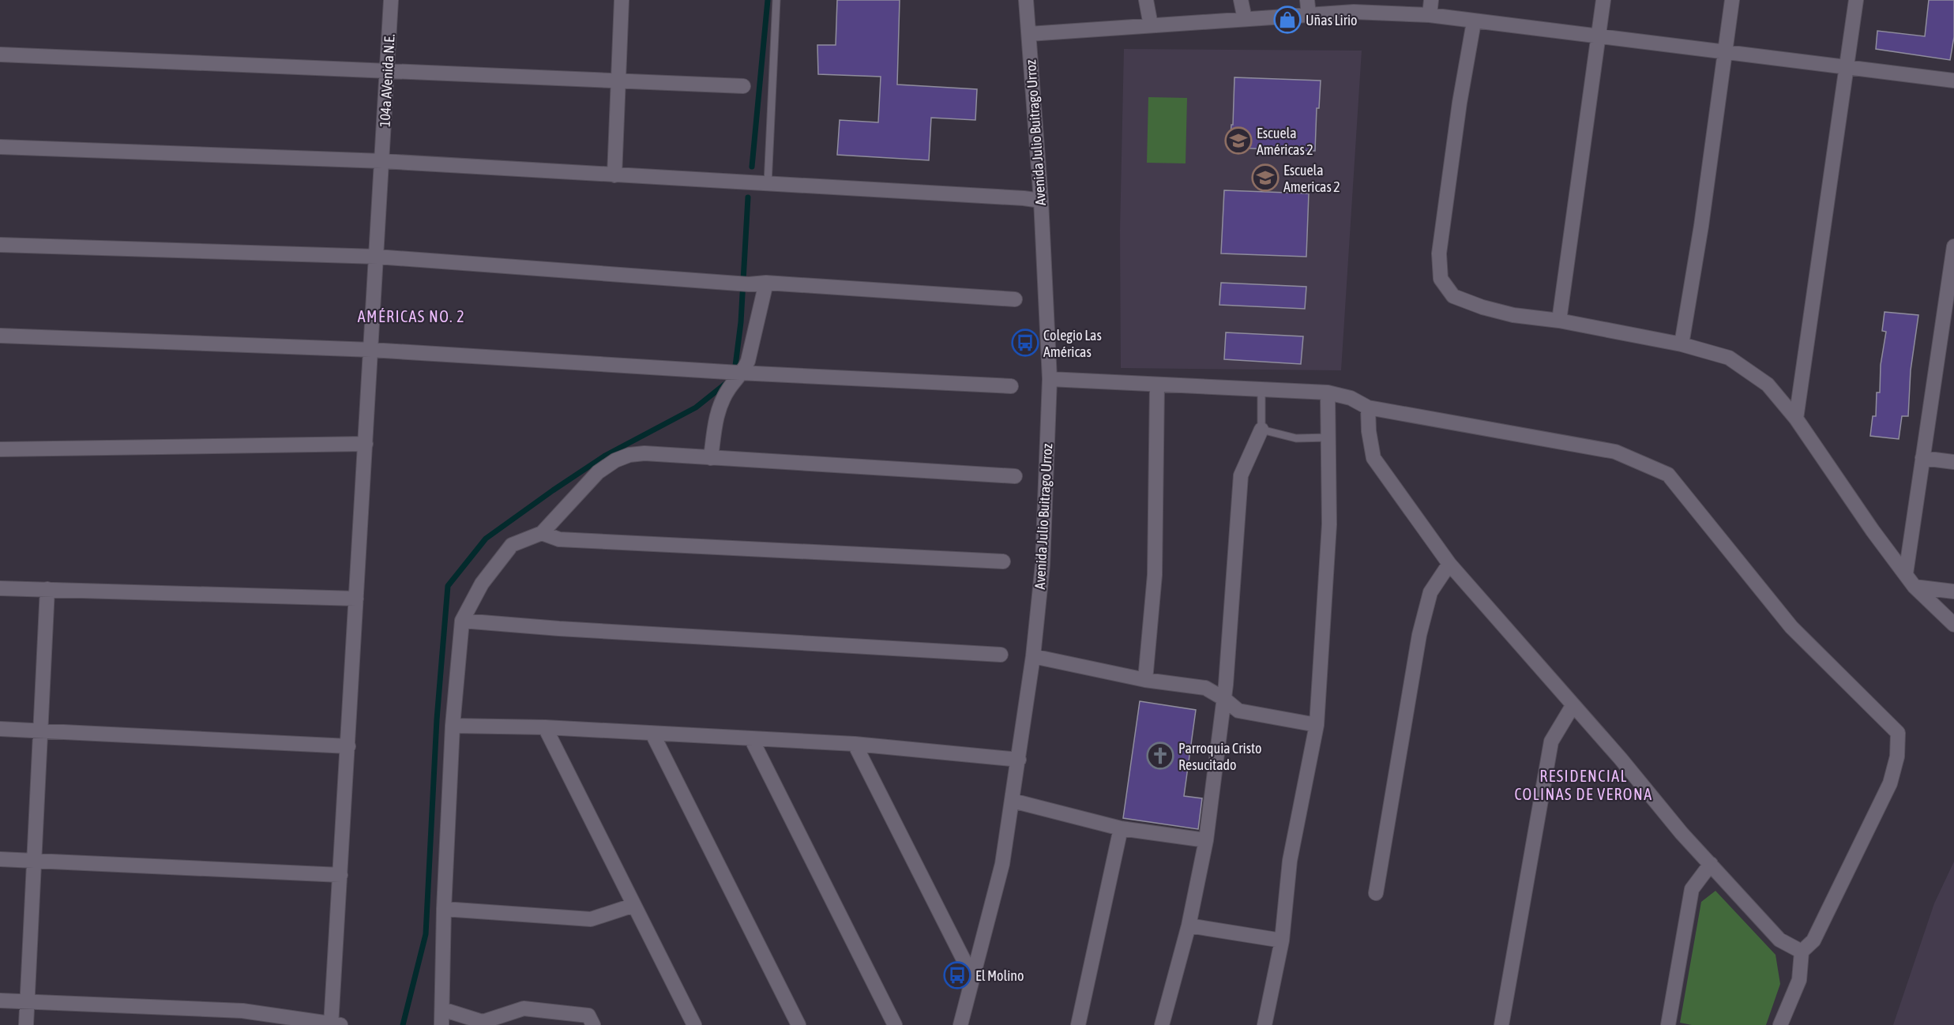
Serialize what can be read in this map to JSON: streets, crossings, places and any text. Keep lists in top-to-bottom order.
{
  "streets": {
    "street": ["104a AVenida N.E.", "Avenida Julio Buitrago Urroz"]
  },
  "districts": ["AMÉRICAS NO. 2", "RESIDENCIAL COLINAS DE VERONA"],
  "places": {
    "shop": ["Uñas Lirio"],
    "school or university": ["Escuela Américas 2", "Escuela Americas 2"],
    "bus stop": ["Colegio Las Américas", "El Molino"],
    "church": ["Parroquia Cristo Resucitado"]
  }
}
